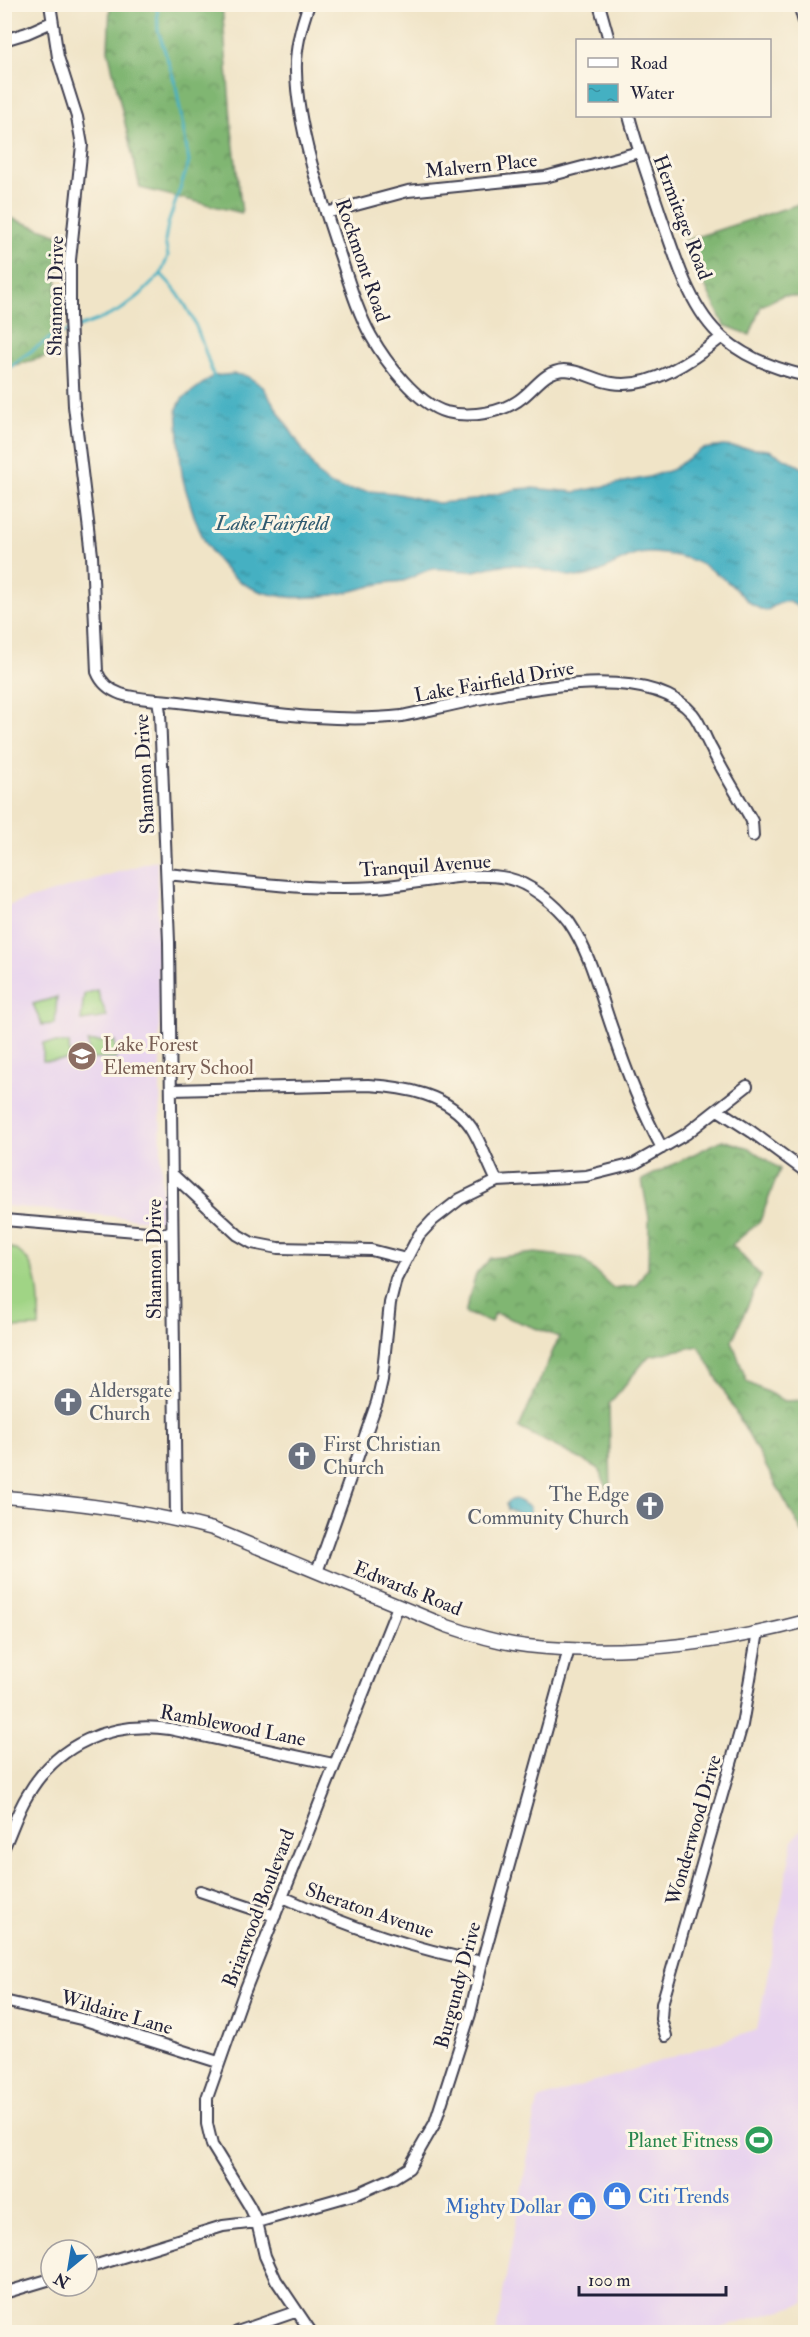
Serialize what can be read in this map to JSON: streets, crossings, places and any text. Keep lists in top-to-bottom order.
{
  "streets": {
    "street": [
      "Malvern Place",
      "Hermitage Road",
      "Rockmont Road",
      "Shannon Drive",
      "Lake Fairfield Drive",
      "Tranquil Avenue",
      "Edwards Road",
      "Ramblewood Lane",
      "Wonderwood Drive",
      "Briarwood Boulevard",
      "Sheraton Avenue",
      "Burgundy Drive",
      "Wildaire Lane"
    ]
  },
  "crossings": [
    ["Malvern Place", "Hermitage Road"],
    ["Malvern Place", "Rockmont Road"],
    ["Hermitage Road", "Rockmont Road"],
    ["Shannon Drive", "Lake Fairfield Drive"],
    ["Shannon Drive", "Tranquil Avenue"],
    ["Shannon Drive", "Edwards Road"],
    ["Edwards Road", "Wonderwood Drive"],
    ["Edwards Road", "Briarwood Boulevard"],
    ["Edwards Road", "Burgundy Drive"],
    ["Ramblewood Lane", "Briarwood Boulevard"],
    ["Briarwood Boulevard", "Sheraton Avenue"],
    ["Briarwood Boulevard", "Burgundy Drive"],
    ["Briarwood Boulevard", "Wildaire Lane"],
    ["Sheraton Avenue", "Burgundy Drive"]
  ],
  "water": ["Lake Fairfield"],
  "places": {
    "school or university": ["Lake Forest Elementary School"],
    "church": ["Aldersgate Church", "First Christian Church", "The Edge Community Church"],
    "sports": ["Planet Fitness"],
    "shop": ["Citi Trends", "Mighty Dollar"]
  },
  "legend": ["Road", "Water"],
  "scale_bar": "100 m",
  "north": "bottom left"
}
